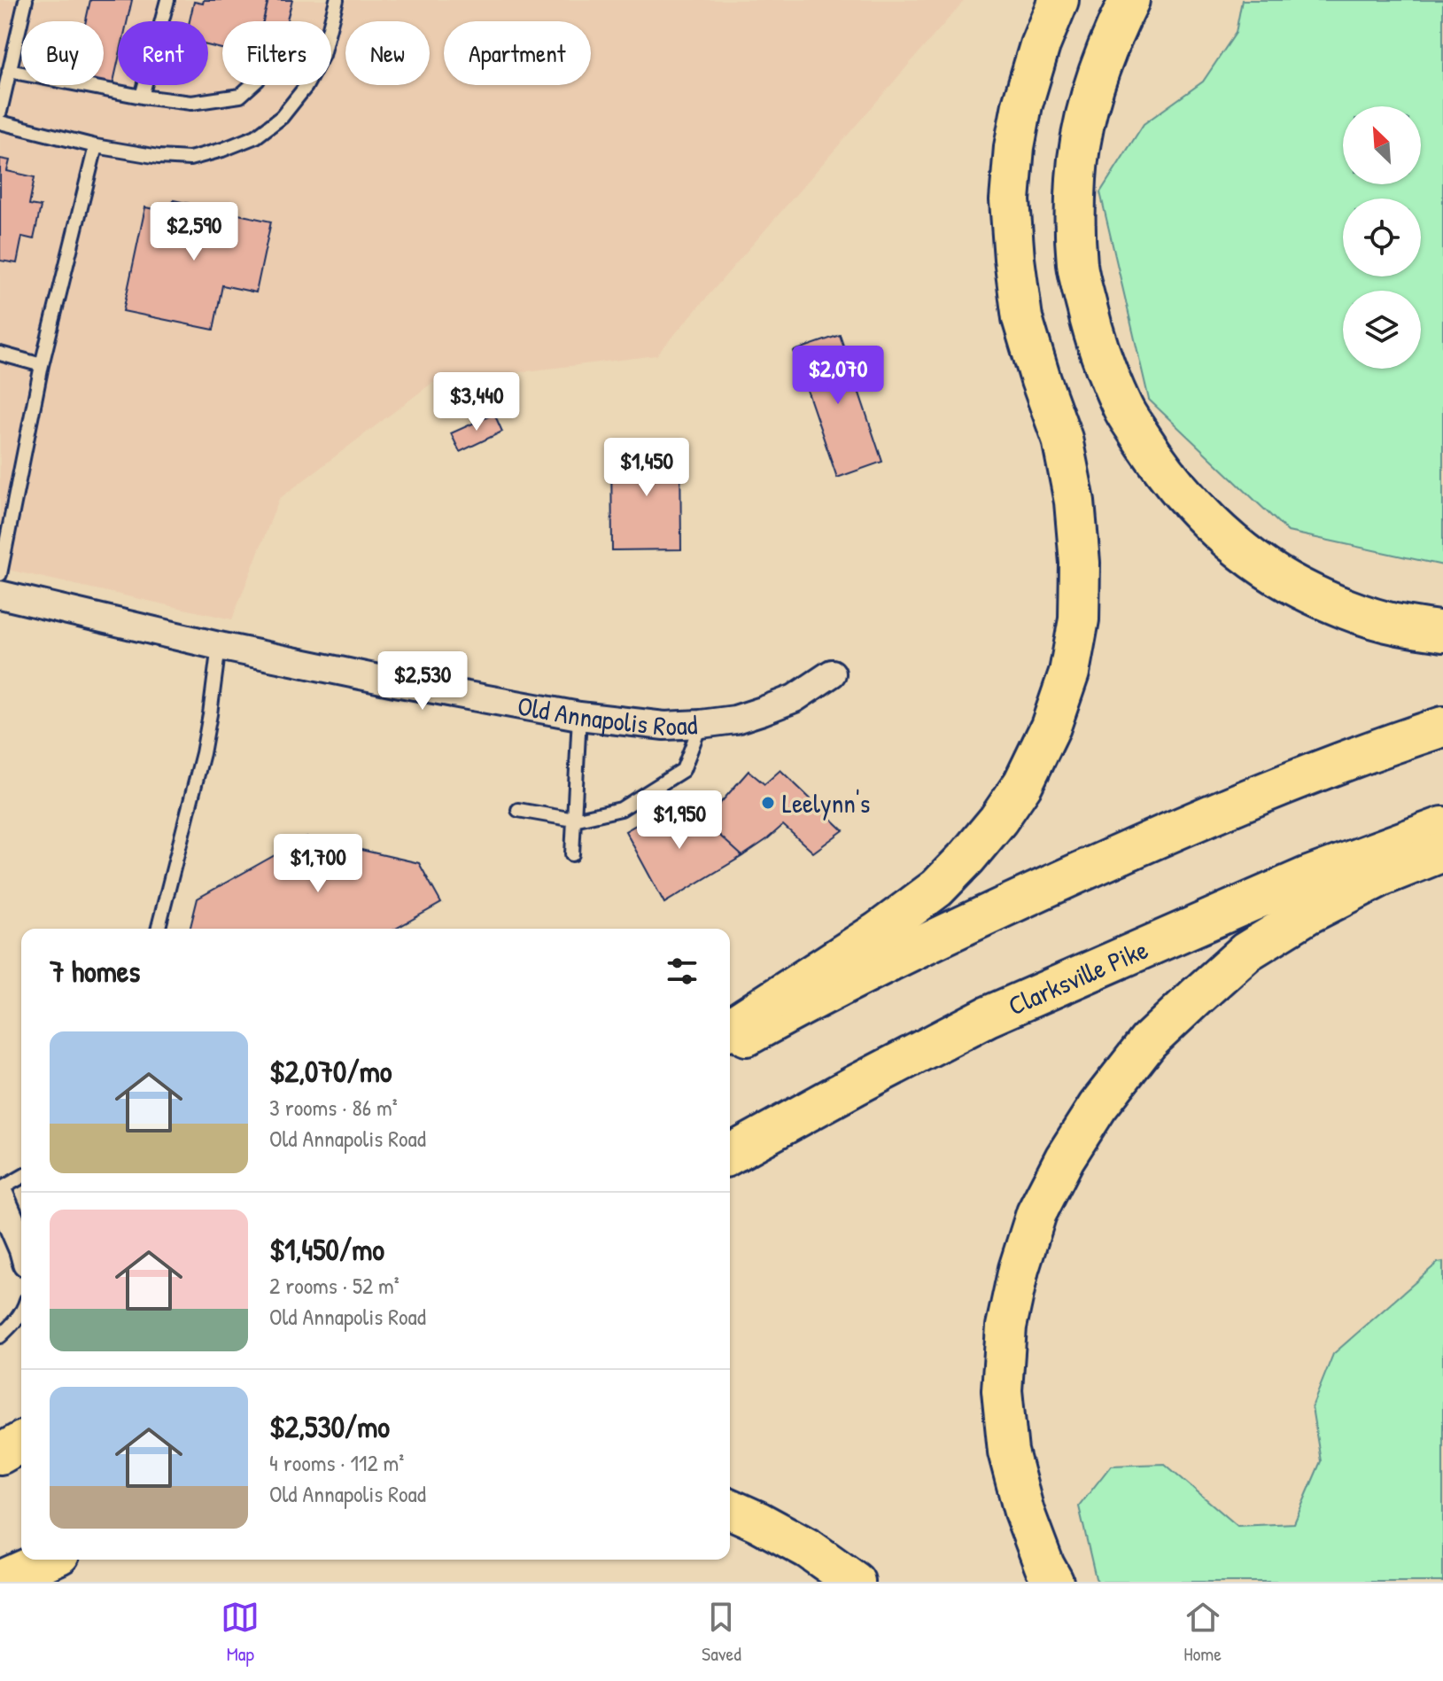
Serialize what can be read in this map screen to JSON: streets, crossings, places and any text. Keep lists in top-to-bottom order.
{
  "streets": {
    "main road": ["Clarksville Pike"],
    "street": ["Old Annapolis Road"]
  },
  "places": ["Leelynn's"],
  "north": "top left",
  "page": {
    "chip": [
      "Buy",
      "Rent",
      "Filters",
      "New",
      "Apartment"
    ],
    "price": [
      "$2,590",
      "$2,070",
      "$3,440",
      "$1,450",
      "$2,530",
      "$1,950",
      "$1,700"
    ],
    "heading": "7 homes",
    "list": [
      {
        "name": "$2,070/mo",
        "note": "3 rooms · 86 m² · Old Annapolis Road"
      },
      {
        "name": "$1,450/mo",
        "note": "2 rooms · 52 m² · Old Annapolis Road"
      },
      {
        "name": "$2,530/mo",
        "note": "4 rooms · 112 m² · Old Annapolis Road"
      }
    ],
    "tabs": ["Map", "Saved", "Home"]
  }
}
